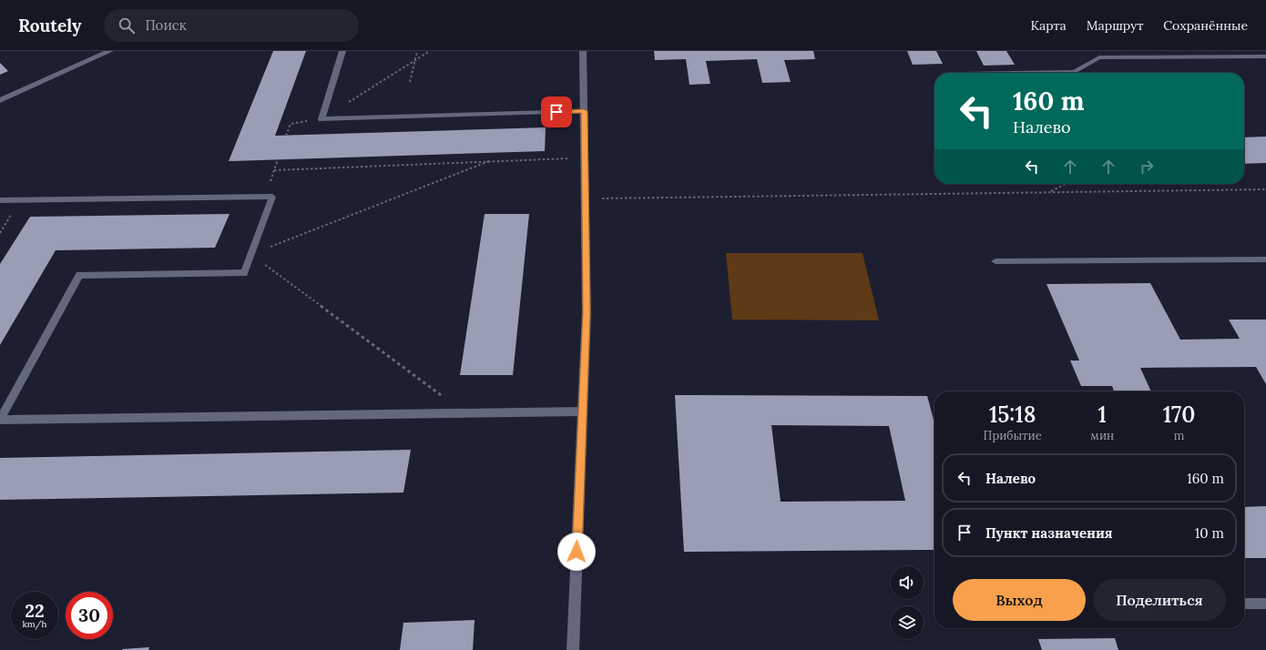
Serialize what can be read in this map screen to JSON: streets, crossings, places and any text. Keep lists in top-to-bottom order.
{
  "page": {
    "header": "Routely",
    "search": "Поиск",
    "nav": ["Карта", "Маршрут", "Сохранённые"],
    "turn": ["160 m", "Налево"],
    "eta": [
      "15:18",
      "Прибытие",
      "1",
      "мин",
      "170",
      "m"
    ],
    "list": [
      {
        "name": "Налево",
        "value": "160 m"
      },
      {
        "name": "Пункт назначения",
        "value": "10 m"
      }
    ],
    "buttons": ["Выход", "Поделиться"],
    "speed": "22 km/h",
    "limit": "30"
  }
}
